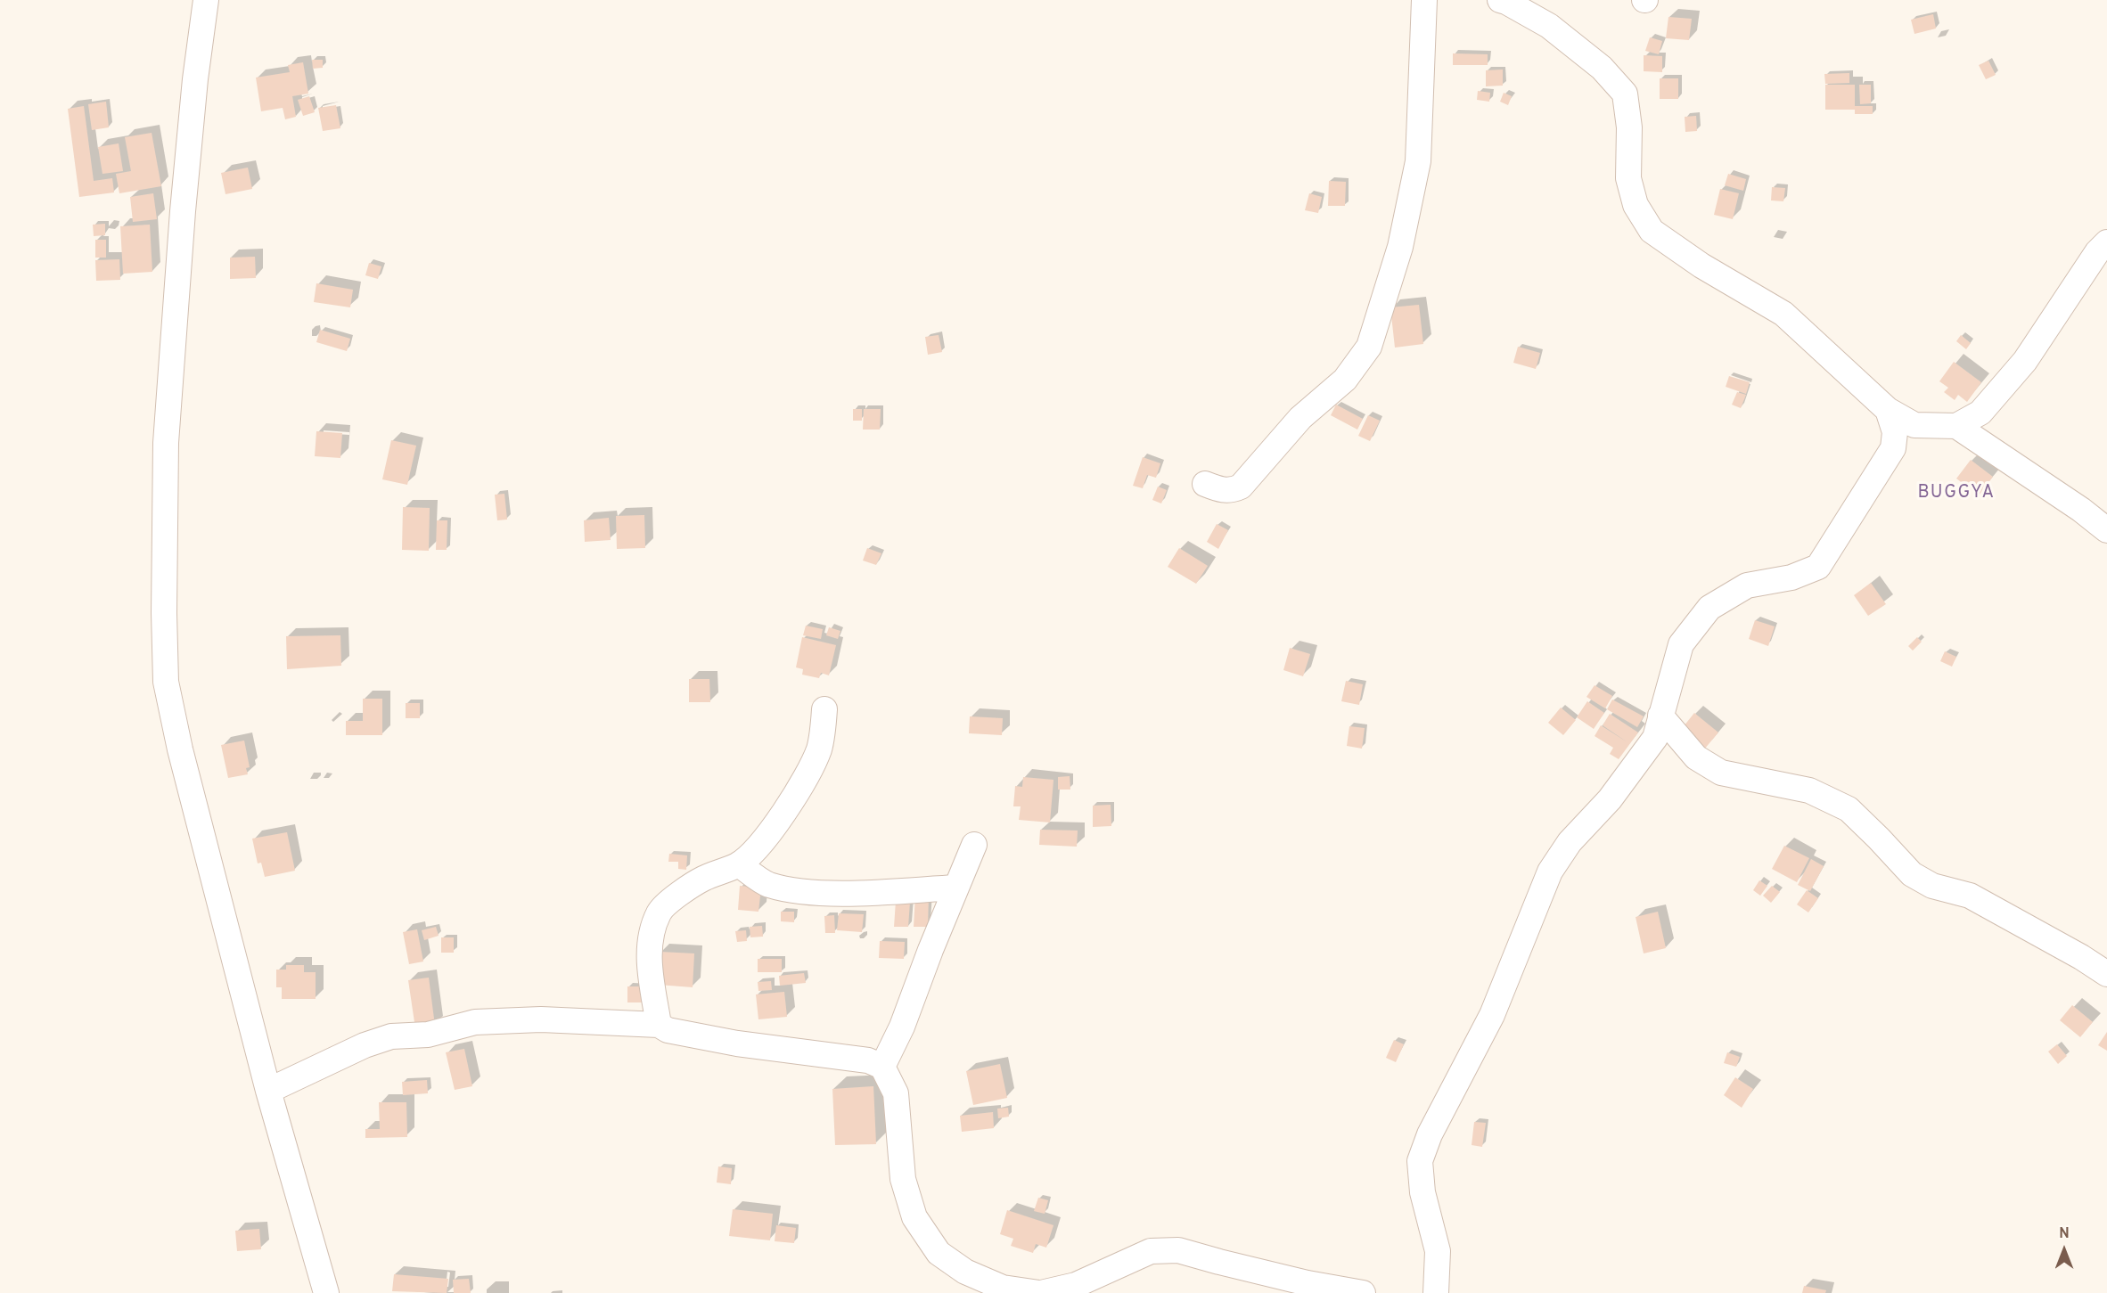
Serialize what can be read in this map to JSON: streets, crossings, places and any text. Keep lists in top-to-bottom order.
{
  "districts": ["BUGGYA"],
  "north": "top"
}
